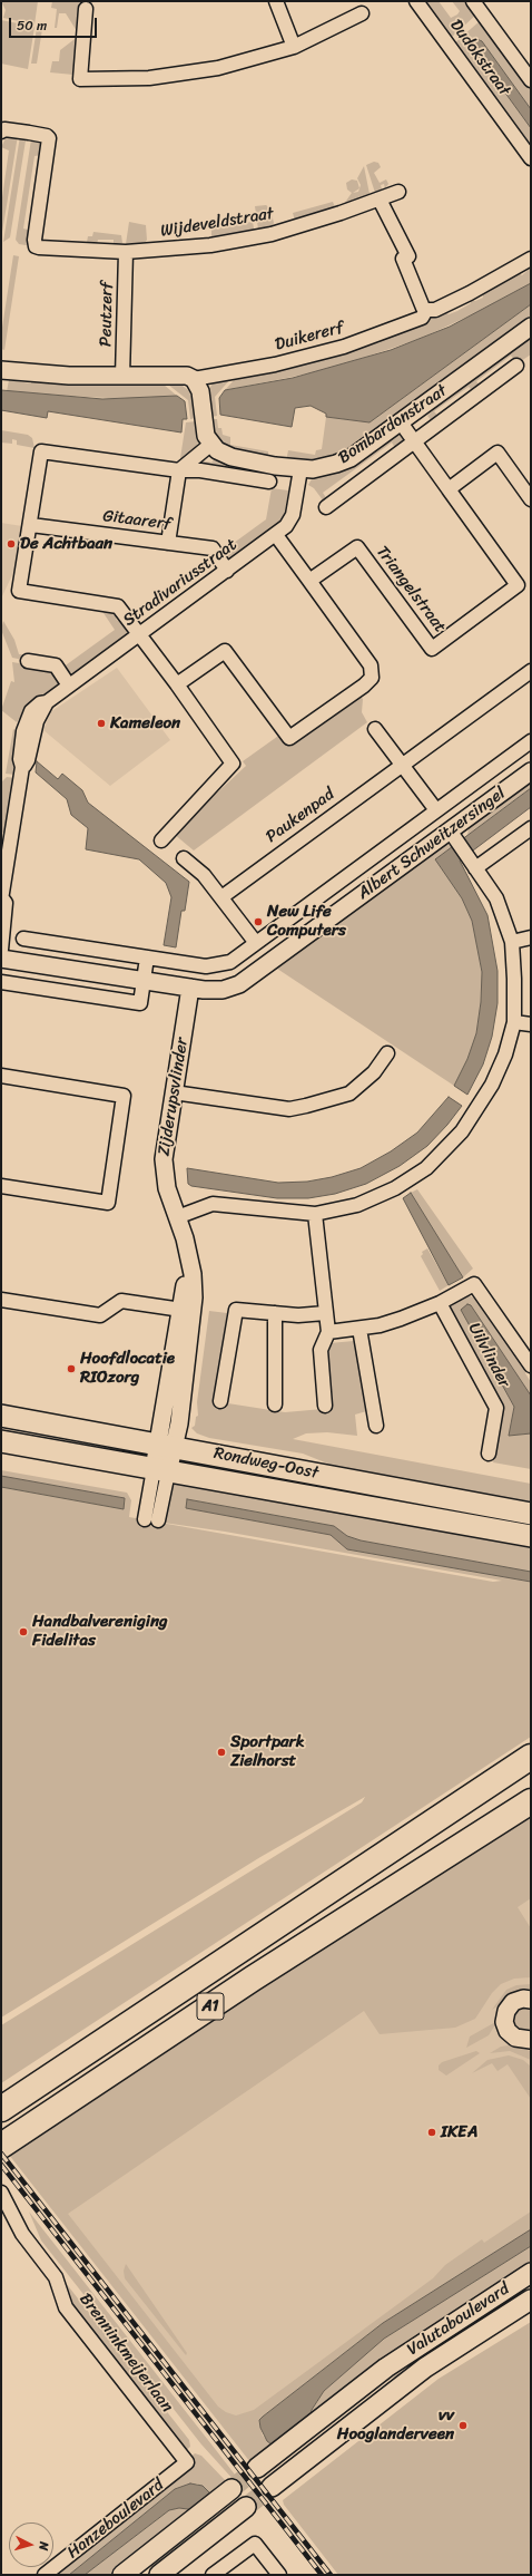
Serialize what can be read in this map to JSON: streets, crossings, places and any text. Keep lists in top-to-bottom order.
{
  "streets": {
    "highway": ["A1"],
    "main road": ["Rondweg-Oost", "Valutaboulevard"],
    "street": [
      "Dudokstraat",
      "Wijdeveldstraat",
      "Peutzerf",
      "Duikererf",
      "Bombardonstraat",
      "Gitaarerf",
      "Stradivariusstraat",
      "Triangelstraat",
      "Paukenpad",
      "Albert Schweitzersingel",
      "Zijderupsvlinder",
      "Uilvlinder",
      "Brenninkmeijerlaan",
      "Hanzeboulevard"
    ]
  },
  "crossings": [
    ["Wijdeveldstraat", "Peutzerf"],
    ["Bombardonstraat", "Stradivariusstraat"],
    ["Bombardonstraat", "Triangelstraat"],
    ["Gitaarerf", "Stradivariusstraat"],
    ["Albert Schweitzersingel", "Zijderupsvlinder"],
    ["Zijderupsvlinder", "Rondweg-Oost"],
    ["Brenninkmeijerlaan", "Hanzeboulevard"]
  ],
  "places": [
    "De Achtbaan",
    "Kameleon",
    "New Life Computers",
    "Hoofdlocatie RIOzorg",
    "Handbalvereniging Fidelitas",
    "Sportpark Zielhorst",
    "IKEA",
    "vv Hooglanderveen"
  ],
  "scale_bar": "50 m",
  "north": "right"
}
